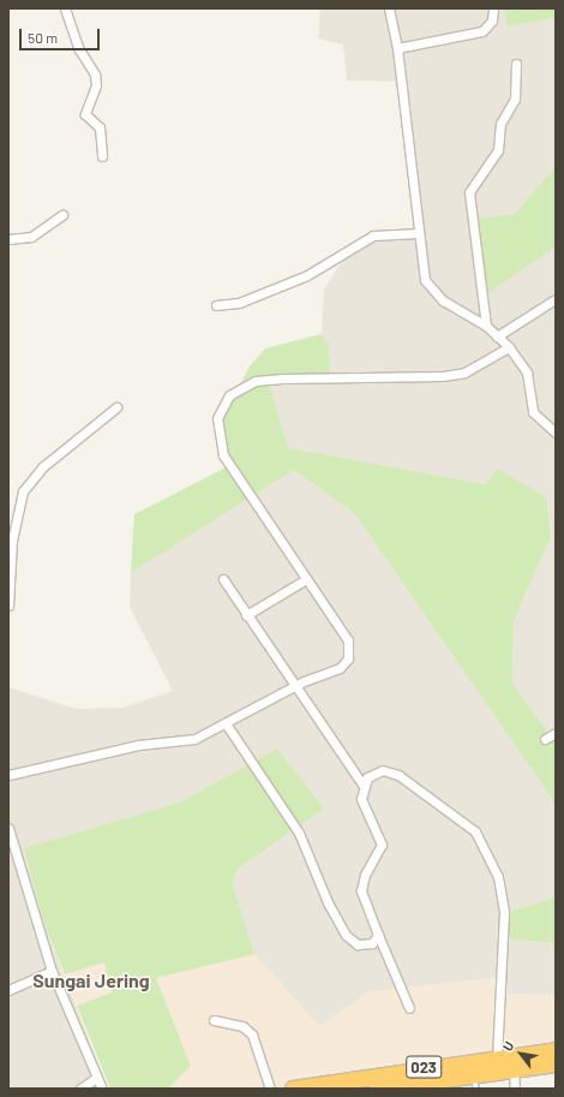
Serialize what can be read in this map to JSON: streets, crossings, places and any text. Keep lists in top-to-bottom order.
{
  "streets": {
    "highway": ["023"]
  },
  "districts": ["Sungai Jering"],
  "scale_bar": "50 m",
  "north": "top left"
}
